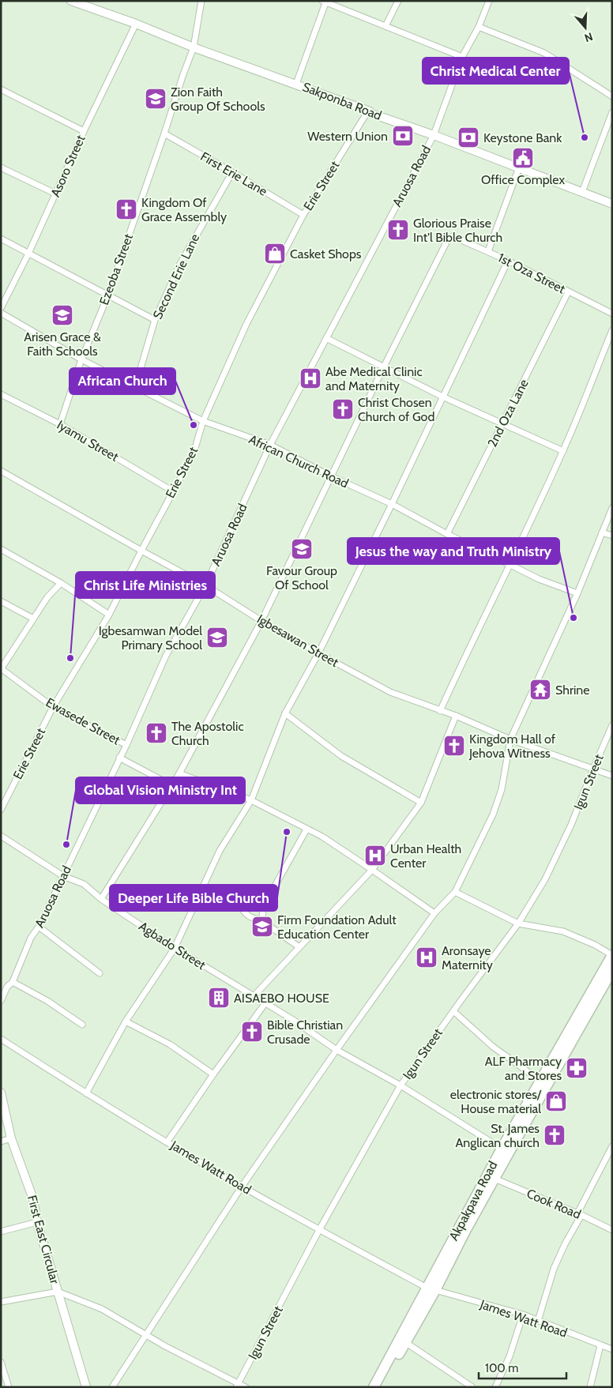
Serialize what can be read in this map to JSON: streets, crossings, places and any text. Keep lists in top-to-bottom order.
{
  "streets": {
    "highway": ["Akpakpava Road"],
    "main road": ["Sakponba Road", "First East Circular"],
    "street": [
      "Asoro Street",
      "First Erie Lane",
      "Aruosa Road",
      "Erie Street",
      "Ezeoba Street",
      "1st Oza Street",
      "Second Erie Lane",
      "2nd Oza Lane",
      "Iyamu Street",
      "African Church Road",
      "Igbesawan Street",
      "Ewasede Street",
      "Igun Street",
      "Agbado Street",
      "James Watt Road",
      "Cook Road"
    ]
  },
  "crossings": [
    ["Sakponba Road", "Asoro Street"],
    ["Sakponba Road", "Aruosa Road"],
    ["Sakponba Road", "Erie Street"],
    ["Sakponba Road", "Ezeoba Street"],
    ["First Erie Lane", "Erie Street"],
    ["First Erie Lane", "Ezeoba Street"],
    ["First Erie Lane", "Second Erie Lane"],
    ["Aruosa Road", "African Church Road"],
    ["Aruosa Road", "Igbesawan Street"],
    ["Aruosa Road", "Ewasede Street"],
    ["Aruosa Road", "Agbado Street"],
    ["Erie Street", "Iyamu Street"],
    ["Erie Street", "African Church Road"],
    ["Erie Street", "Igbesawan Street"],
    ["Erie Street", "Ewasede Street"],
    ["Ezeoba Street", "Iyamu Street"],
    ["Ezeoba Street", "African Church Road"],
    ["1st Oza Street", "2nd Oza Lane"],
    ["Second Erie Lane", "African Church Road"],
    ["2nd Oza Lane", "African Church Road"],
    ["Igbesawan Street", "Igun Street"],
    ["Igun Street", "Agbado Street"],
    ["Igun Street", "James Watt Road"],
    ["Agbado Street", "Akpakpava Road"],
    ["James Watt Road", "Akpakpava Road"],
    ["Akpakpava Road", "Cook Road"]
  ],
  "places": {
    "school or university": [
      "Zion Faith Group Of Schools",
      "Arisen Grace & Faith Schools",
      "Favour Group Of School",
      "Igbesamwan Model Primary School",
      "Firm Foundation Adult Education Center"
    ],
    "bank": ["Western Union", "Keystone Bank"],
    "other": [
      "Christ Medical Center",
      "African Church",
      "Jesus the way and Truth Ministry",
      "Christ Life Ministries",
      "Deeper Life Bible Church",
      "Global Vision Ministry Int"
    ],
    "public building": ["Office Complex"],
    "church": [
      "Kingdom Of Grace Assembly",
      "Glorious Praise Int'l Bible Church",
      "Christ Chosen Church of God",
      "The Apostolic Church",
      "Kingdom Hall of Jehova Witness",
      "Bible Christian Crusade",
      "St. James Anglican church"
    ],
    "shop": ["Casket Shops", "electronic stores/ House material"],
    "hospital": ["Abe Medical Clinic and Maternity", "Urban Health Center", "Aronsaye Maternity"],
    "temple": ["Shrine"],
    "building": ["AISAEBO HOUSE"],
    "pharmacy": ["ALF Pharmacy and Stores"]
  },
  "scale_bar": "100 m",
  "north": "bottom"
}
